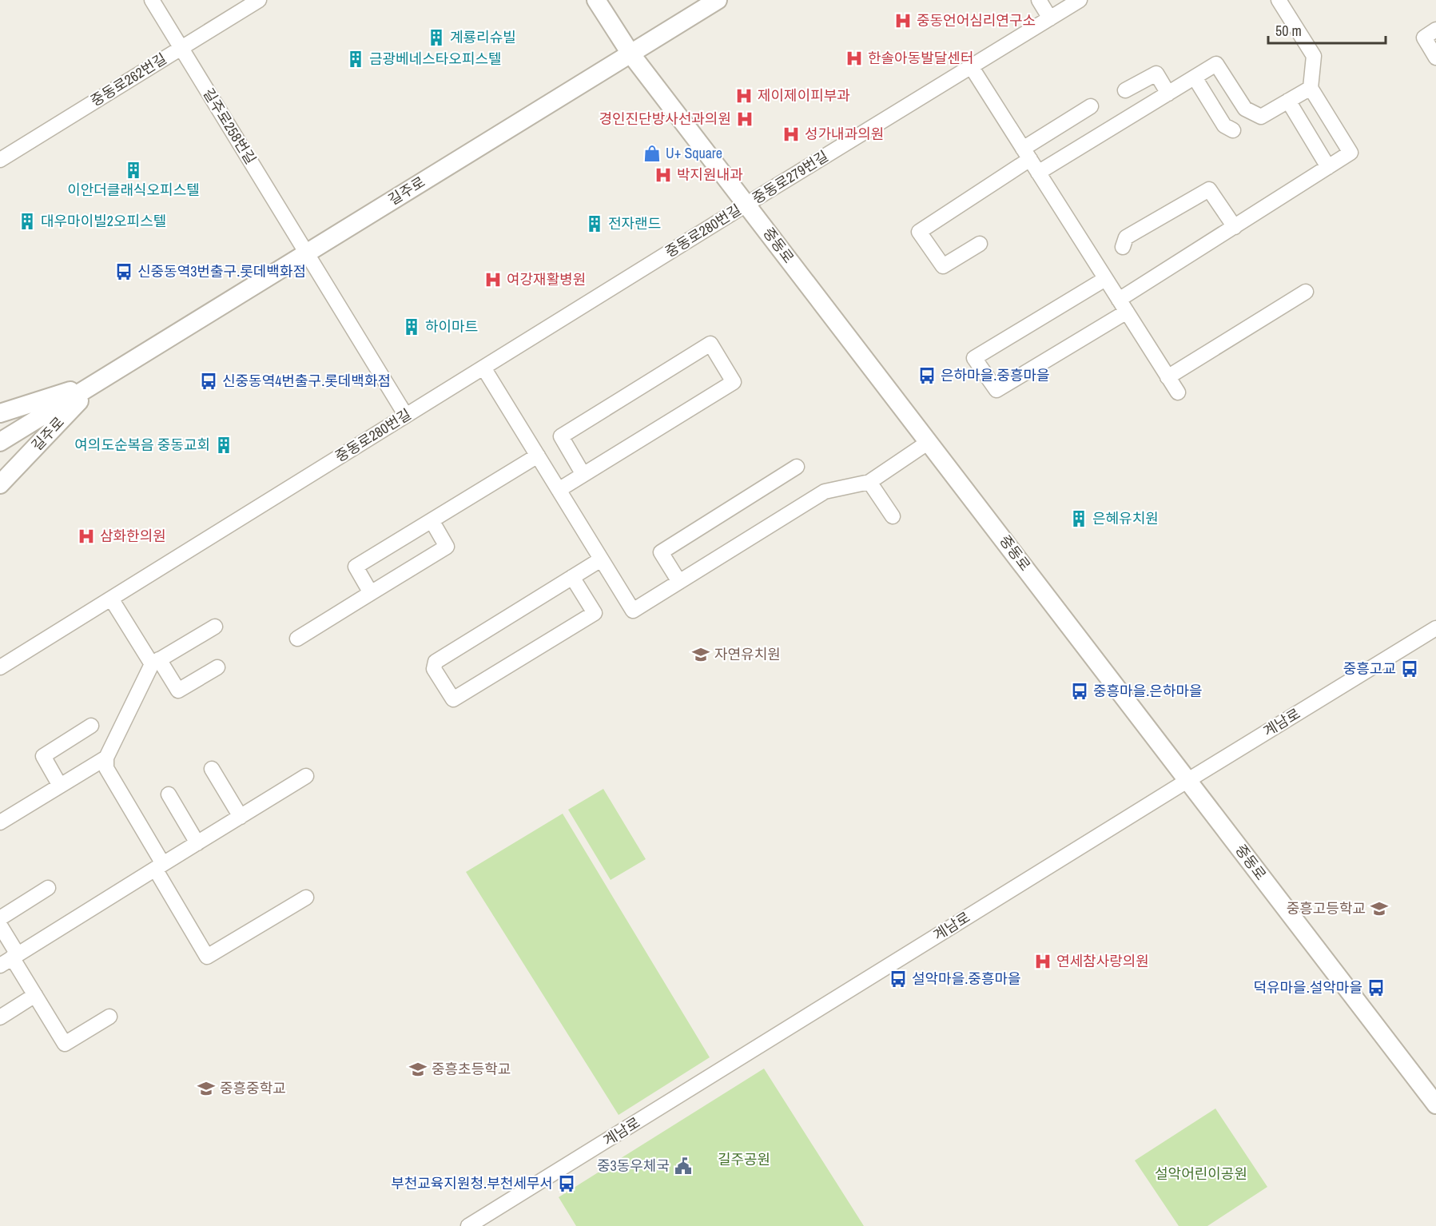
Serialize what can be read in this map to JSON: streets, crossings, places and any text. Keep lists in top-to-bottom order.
{
  "streets": {
    "street": [
      "중동로262번길",
      "길주로258번길",
      "중동로279번길",
      "길주로",
      "중동로280번길",
      "중동로",
      "계남로"
    ]
  },
  "crossings": [
    ["중동로262번길", "길주로258번길"],
    ["길주로258번길", "길주로"],
    ["길주로258번길", "중동로280번길"],
    ["중동로279번길", "중동로280번길"],
    ["중동로279번길", "중동로"],
    ["길주로", "중동로"],
    ["중동로280번길", "중동로"],
    ["중동로", "계남로"]
  ],
  "parks": ["길주공원", "설악어린이공원"],
  "places": {
    "hospital": [
      "중동언어심리연구소",
      "한솔아동발달센터",
      "제이제이피부과",
      "경인진단방사선과의원",
      "성가내과의원",
      "박지원내과",
      "여강재활병원",
      "삼화한의원",
      "연세참사랑의원"
    ],
    "building": [
      "계룡리슈빌",
      "금광베네스타오피스텔",
      "이안더클래식오피스텔",
      "대우마이빌2오피스텔",
      "전자랜드",
      "하이마트",
      "여의도순복음 중동교회",
      "은혜유치원"
    ],
    "shop": ["U+ Square"],
    "bus stop": [
      "신중동역3번출구.롯데백화점",
      "은하마을.중흥마을",
      "신중동역4번출구.롯데백화점",
      "중흥고교",
      "중흥마을.은하마을",
      "설악마을.중흥마을",
      "덕유마을.설악마을",
      "부천교육지원청.부천세무서"
    ],
    "school or university": [
      "자연유치원",
      "중흥고등학교",
      "중흥초등학교",
      "중흥중학교"
    ],
    "public building": ["중3동우체국"]
  },
  "scale_bar": "50 m"
}
